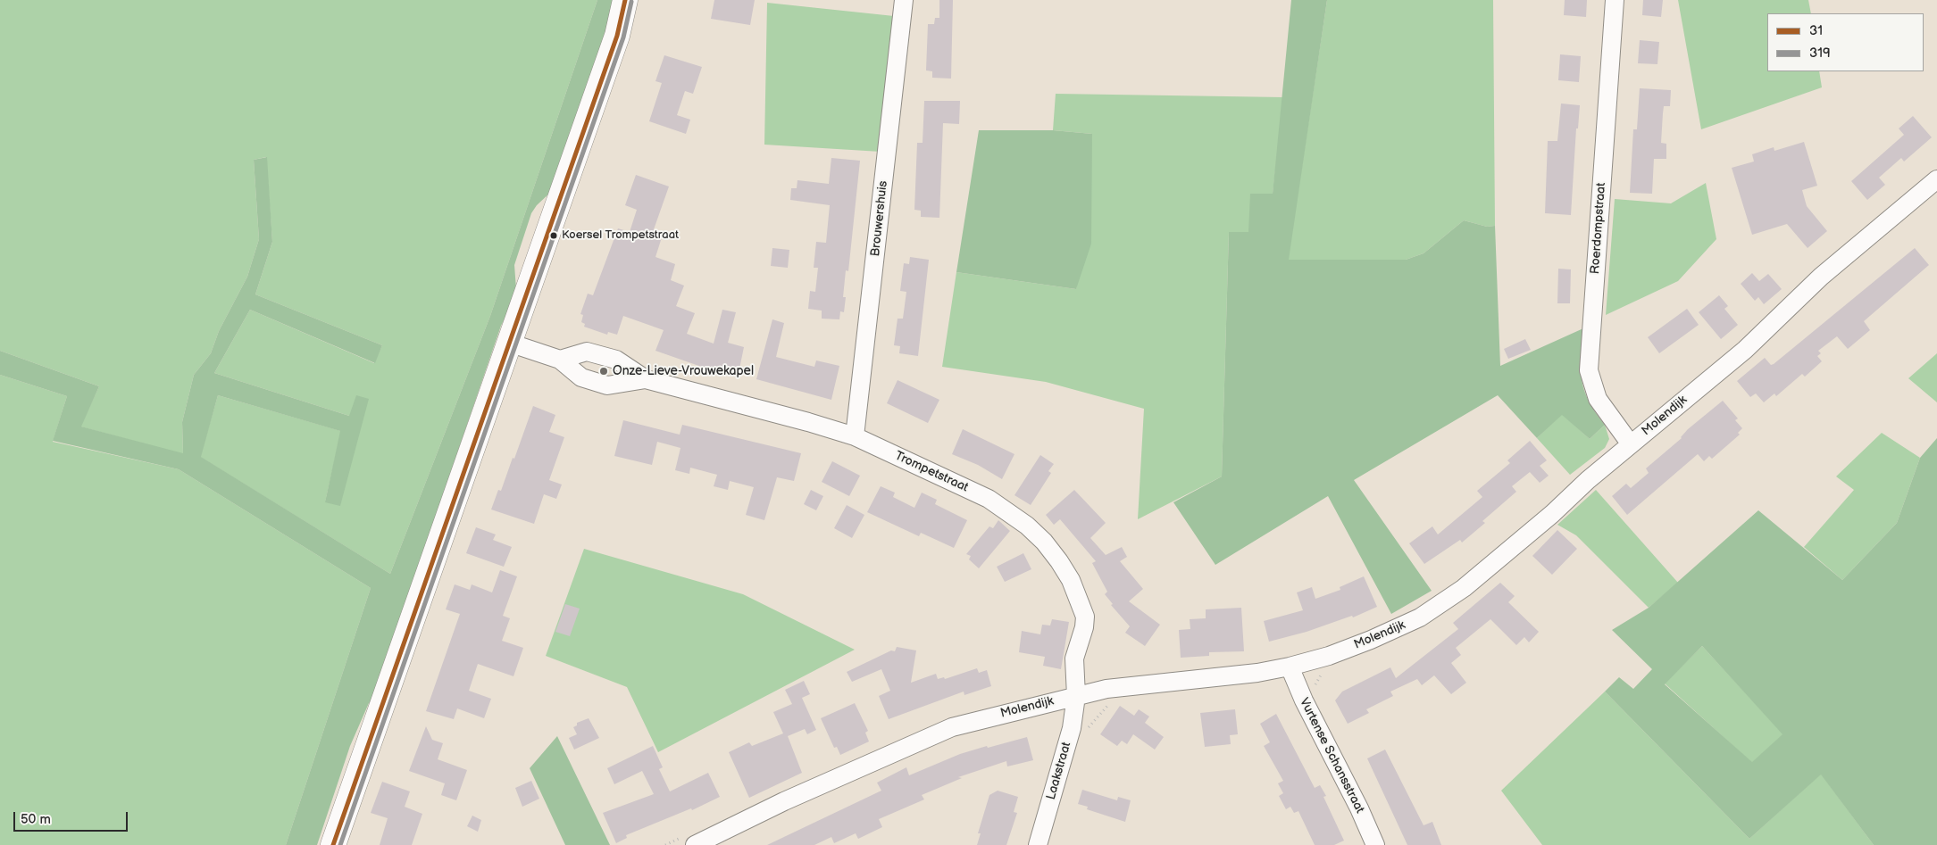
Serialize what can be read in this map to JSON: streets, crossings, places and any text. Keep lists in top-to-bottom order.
{
  "streets": {
    "street": [
      "Brouwershuis",
      "Roerdompstraat",
      "Molendijk",
      "Trompetstraat",
      "Vurtense Schansstraat",
      "Laakstraat"
    ]
  },
  "crossings": [
    ["Brouwershuis", "Trompetstraat"],
    ["Roerdompstraat", "Molendijk"],
    ["Molendijk", "Trompetstraat"],
    ["Molendijk", "Vurtense Schansstraat"],
    ["Molendijk", "Laakstraat"],
    ["Trompetstraat", "Laakstraat"]
  ],
  "places": ["Koersel Trompetstraat", "Onze-Lieve-Vrouwekapel"],
  "lines": ["transit line 31", "transit line 319"],
  "legend": ["31", "319"],
  "scale_bar": "50 m"
}
